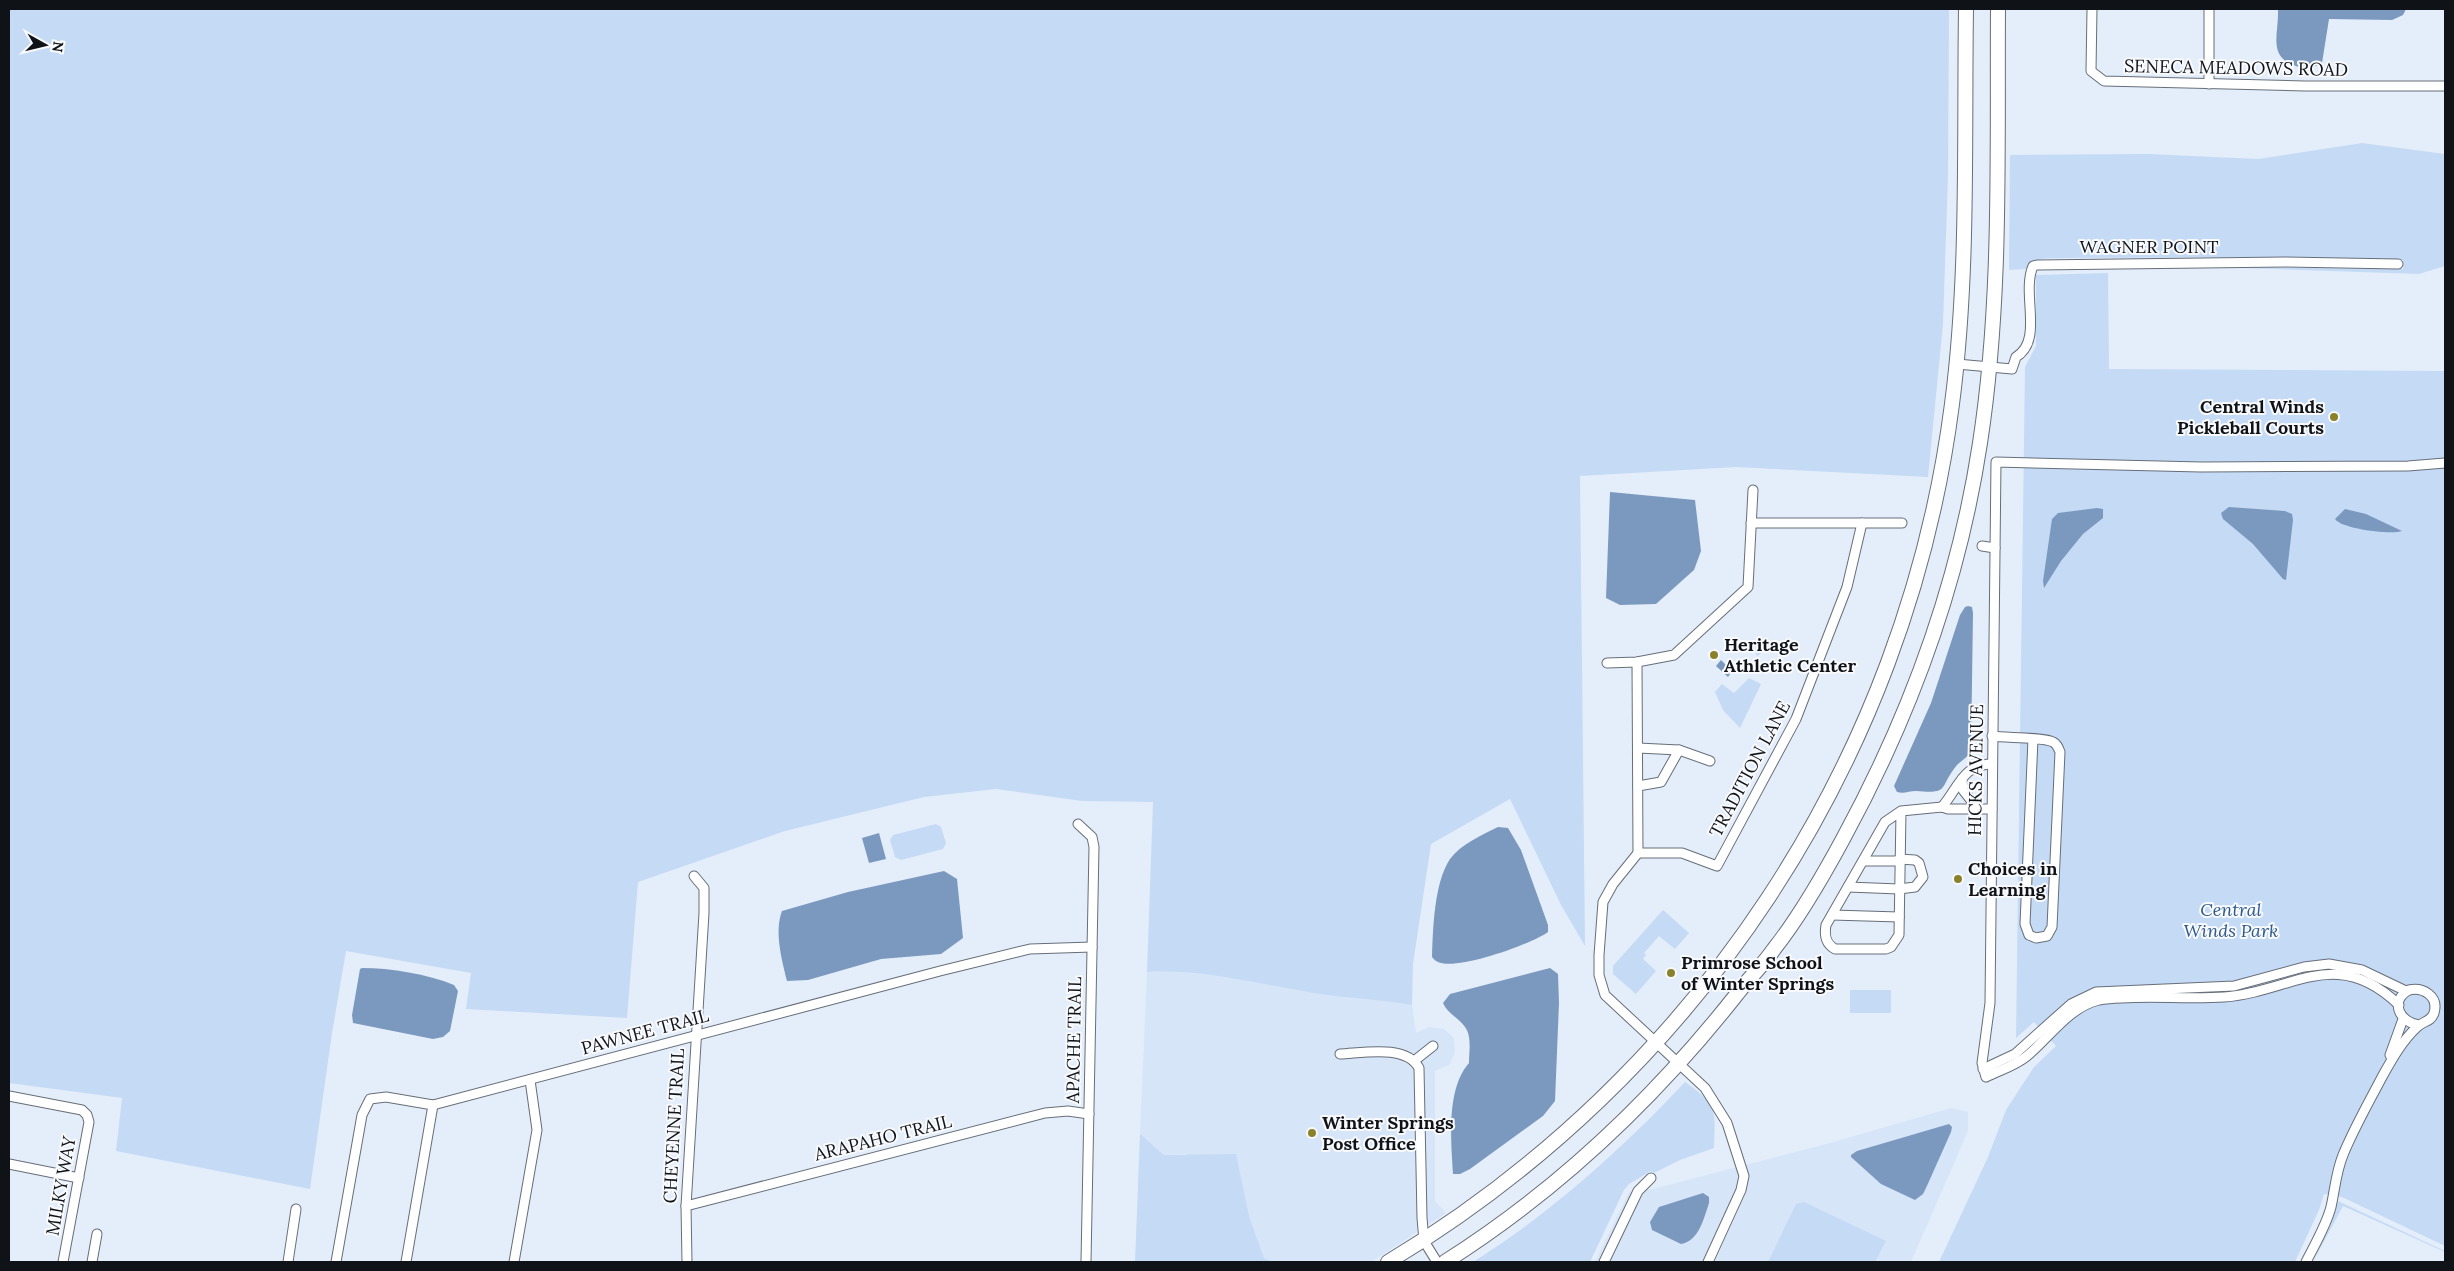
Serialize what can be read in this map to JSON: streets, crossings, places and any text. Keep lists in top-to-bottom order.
{
  "streets": {
    "street": [
      "SENECA MEADOWS ROAD",
      "WAGNER POINT",
      "TRADITION LANE",
      "HICKS AVENUE",
      "PAWNEE TRAIL",
      "APACHE TRAIL",
      "CHEYENNE TRAIL",
      "ARAPAHO TRAIL",
      "MILKY WAY"
    ]
  },
  "crossings": [
    ["PAWNEE TRAIL", "APACHE TRAIL"],
    ["PAWNEE TRAIL", "CHEYENNE TRAIL"],
    ["APACHE TRAIL", "ARAPAHO TRAIL"],
    ["CHEYENNE TRAIL", "ARAPAHO TRAIL"]
  ],
  "parks": ["Central Winds Park"],
  "places": [
    "Central Winds Pickleball Courts",
    "Heritage Athletic Center",
    "Choices in Learning",
    "Primrose School of Winter Springs",
    "Winter Springs Post Office"
  ],
  "north": "right"
}
